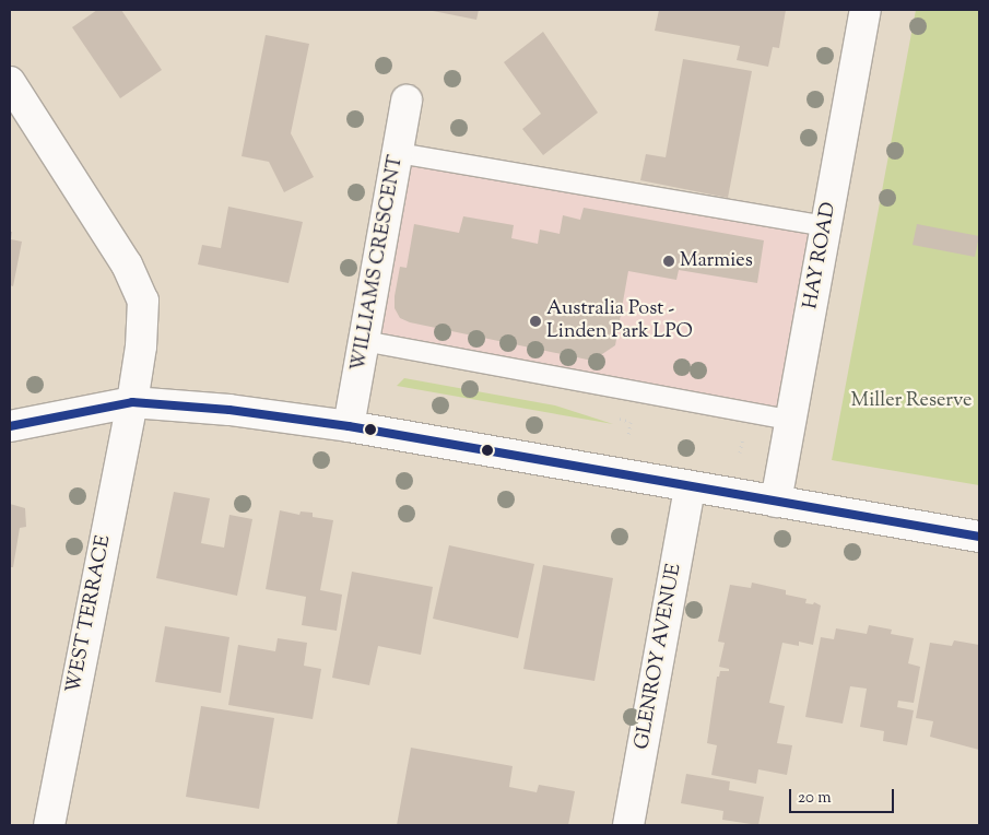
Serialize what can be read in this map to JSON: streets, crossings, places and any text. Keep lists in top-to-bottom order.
{
  "streets": {
    "street": [
      "HAY ROAD",
      "WILLIAMS CRESCENT",
      "WEST TERRACE",
      "GLENROY AVENUE"
    ]
  },
  "parks": ["Miller Reserve"],
  "places": ["Marmies", "Australia Post - Linden Park LPO"],
  "scale_bar": "20 m"
}
